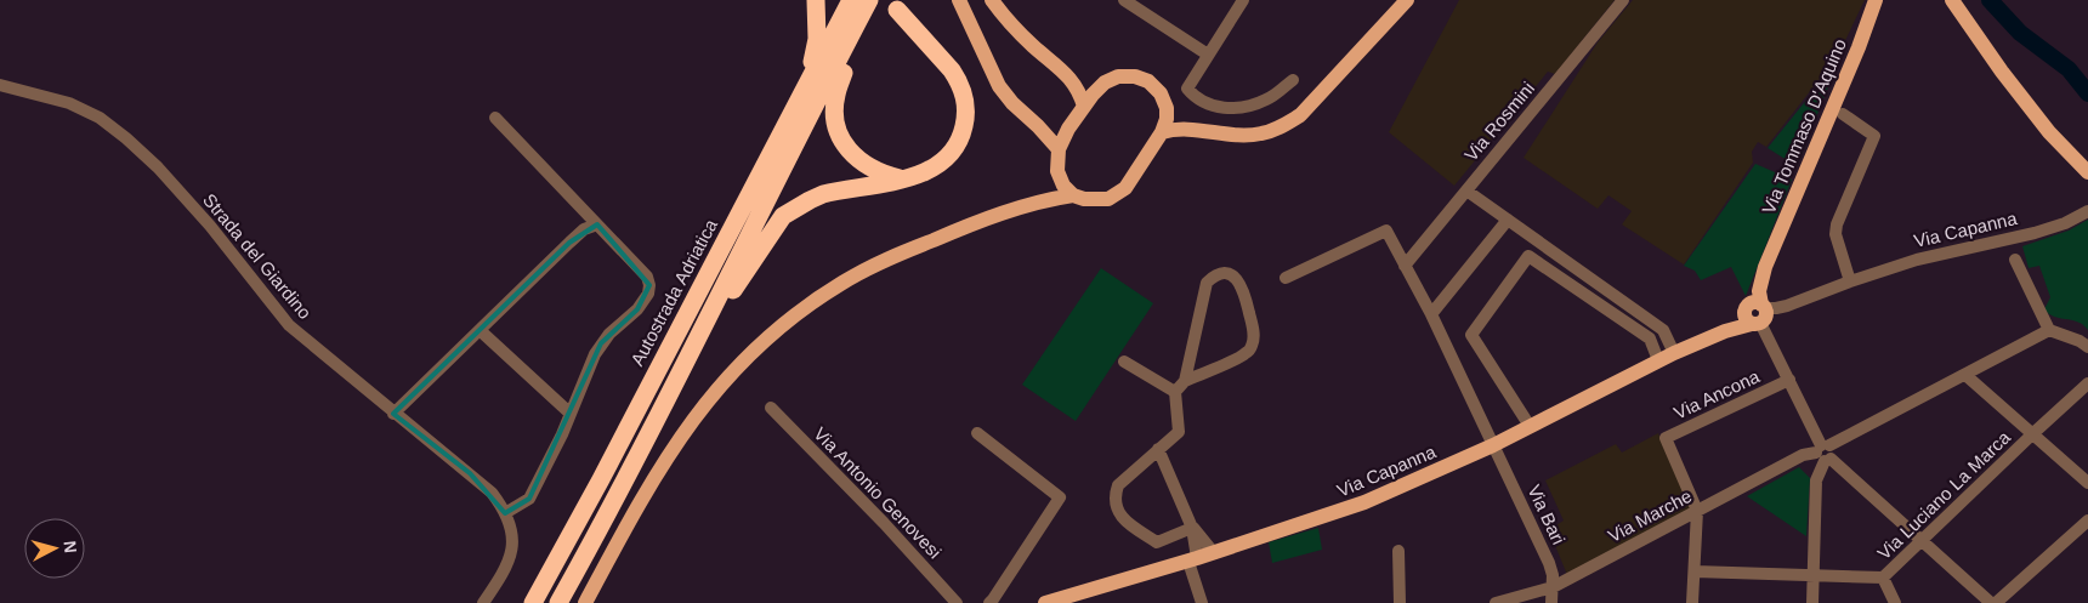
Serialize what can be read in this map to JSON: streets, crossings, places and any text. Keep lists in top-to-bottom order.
{
  "streets": {
    "highway": ["Autostrada Adriatica"],
    "main road": ["Via Tommaso D'Aquino", "Via Capanna"],
    "street": [
      "Via Rosmini",
      "Strada del Giardino",
      "Via Ancona",
      "Via Antonio Genovesi",
      "Via Luciano La Marca",
      "Via Bari",
      "Via Marche"
    ]
  },
  "crossings": [
    ["Via Tommaso D'Aquino", "Via Capanna"],
    ["Via Capanna", "Via Bari"],
    ["Via Ancona", "Via Marche"],
    ["Via Bari", "Via Marche"]
  ],
  "north": "right"
}
